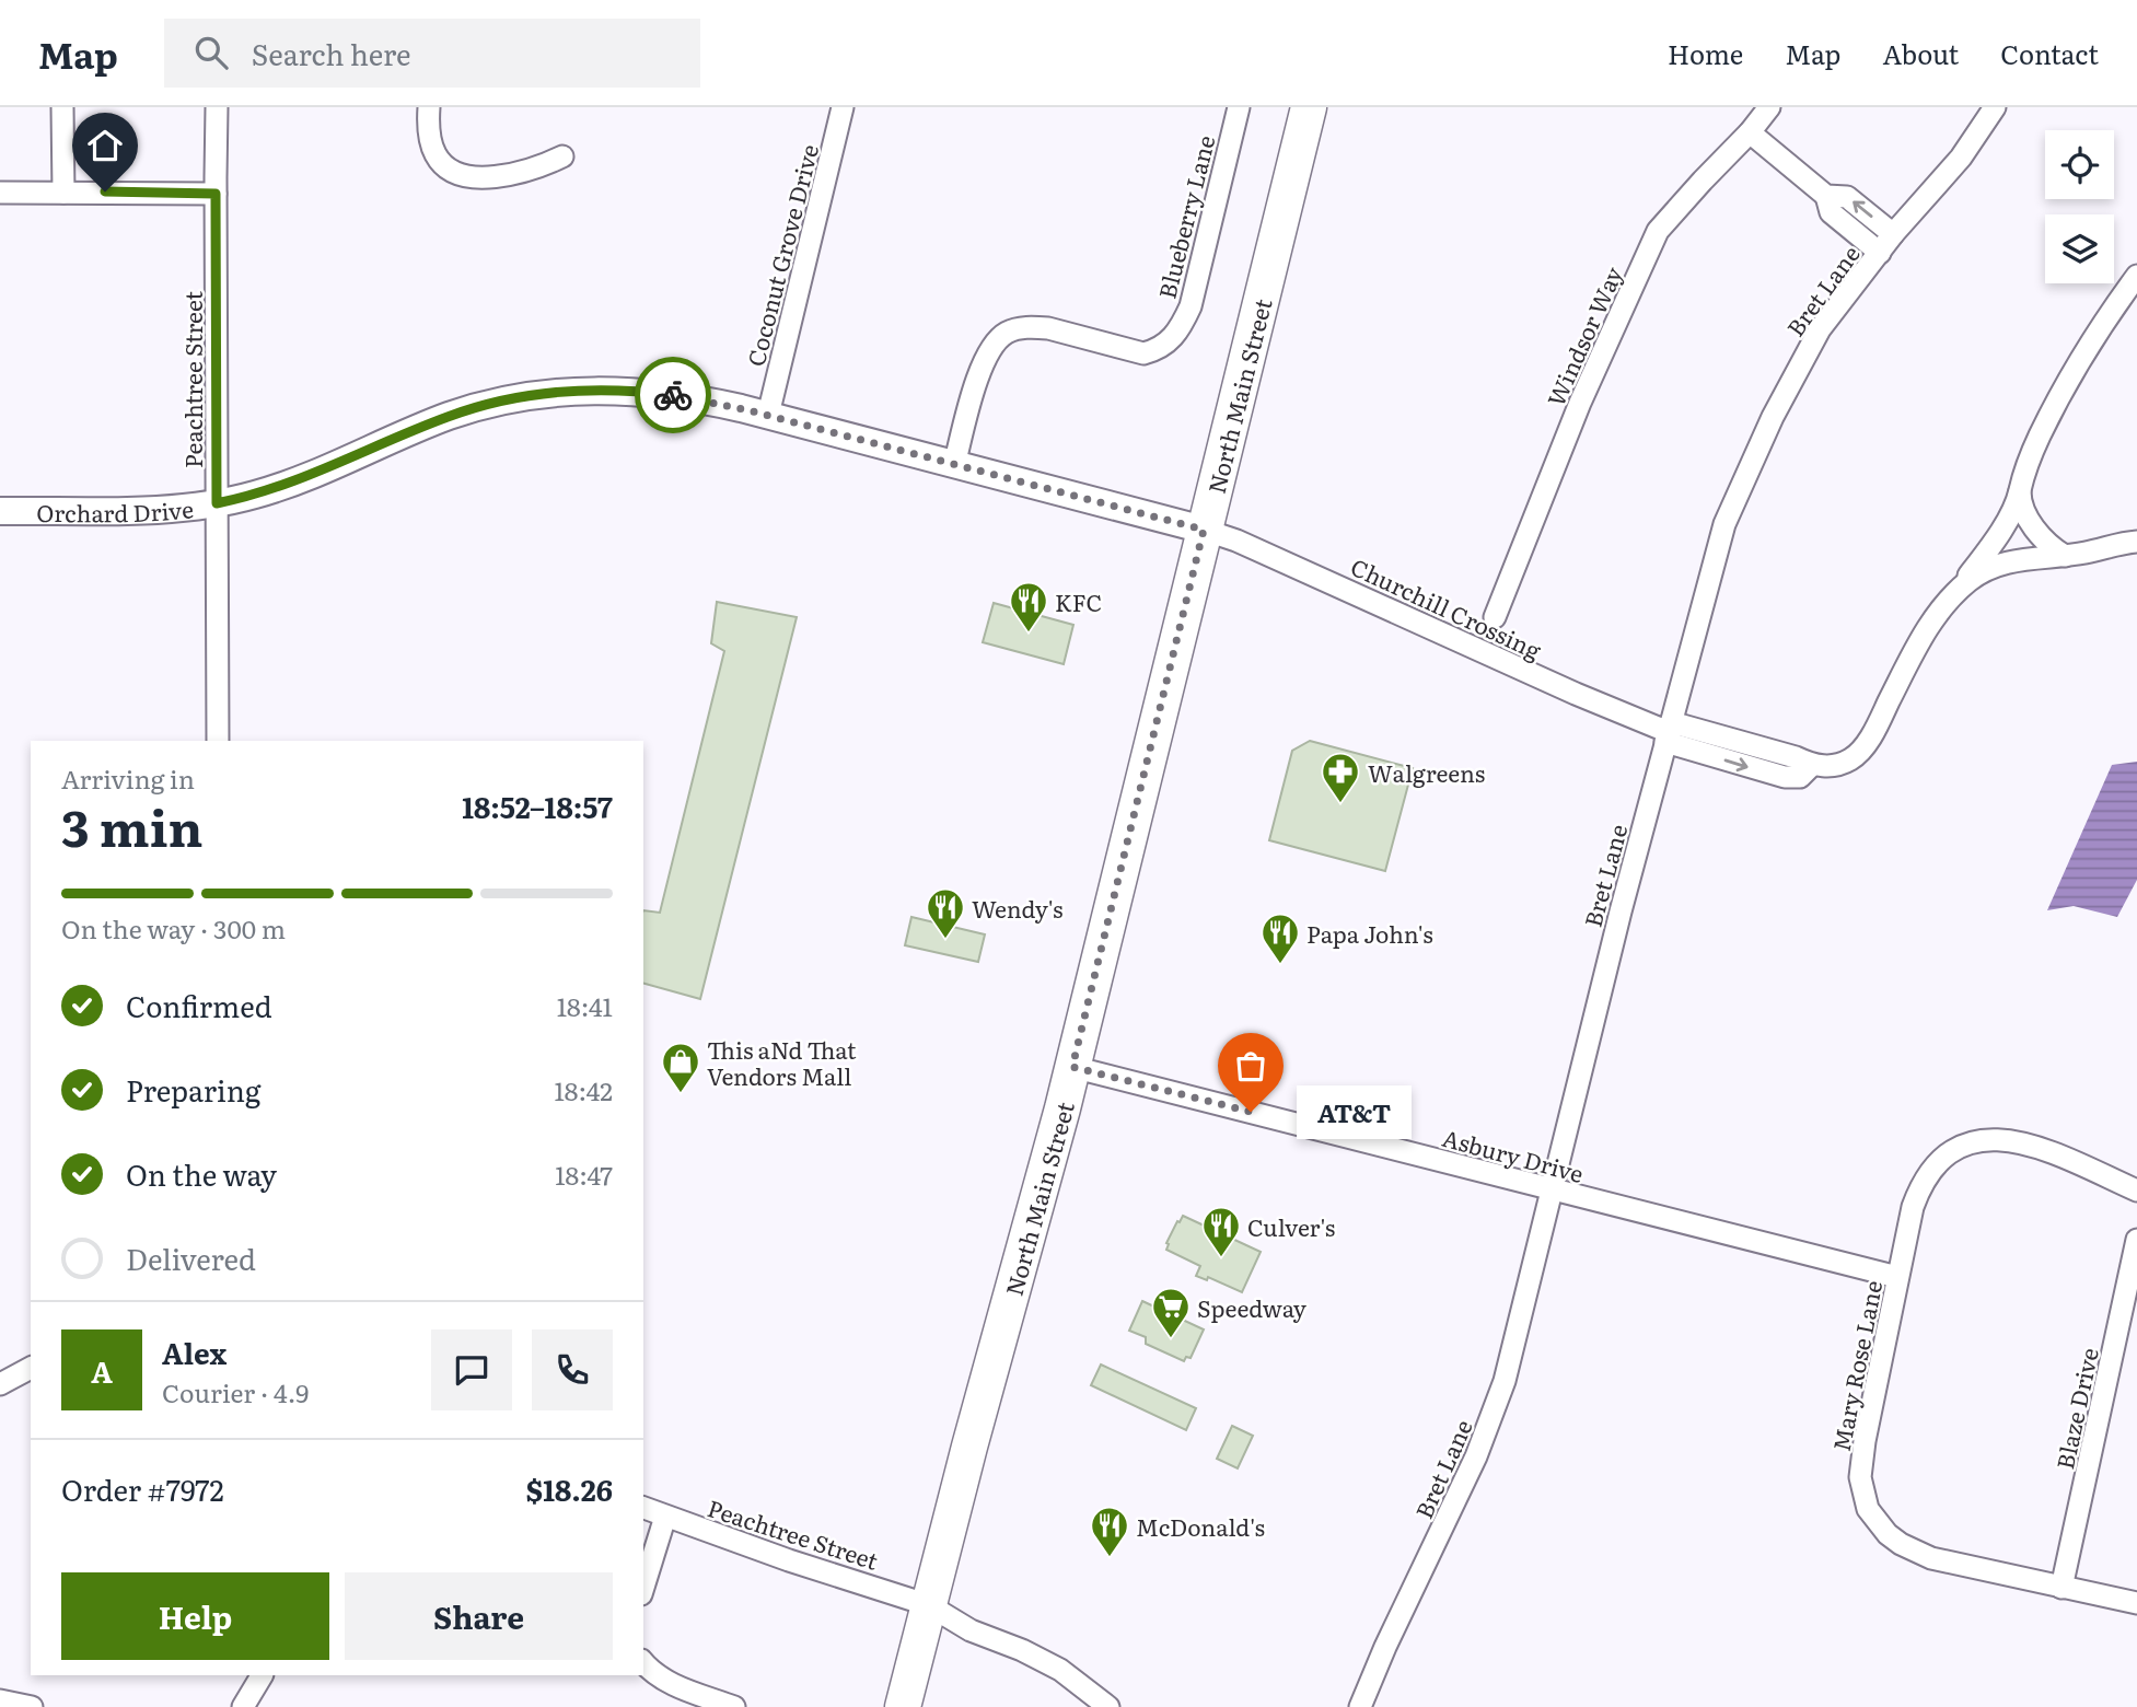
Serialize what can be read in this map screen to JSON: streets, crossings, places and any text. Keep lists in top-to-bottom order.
{
  "streets": {
    "main road": ["North Main Street"],
    "street": [
      "Blueberry Lane",
      "Coconut Grove Drive",
      "Bret Lane",
      "Windsor Way",
      "Peachtree Street",
      "Orchard Drive",
      "Churchill Crossing",
      "Asbury Drive",
      "Mary Rose Lane",
      "Blaze Drive"
    ]
  },
  "crossings": [
    ["Blueberry Lane", "Orchard Drive"],
    ["Coconut Grove Drive", "Orchard Drive"],
    ["Bret Lane", "Churchill Crossing"],
    ["Bret Lane", "Asbury Drive"],
    ["Peachtree Street", "North Main Street"],
    ["Peachtree Street", "Orchard Drive"],
    ["North Main Street", "Orchard Drive"],
    ["North Main Street", "Churchill Crossing"],
    ["North Main Street", "Asbury Drive"],
    ["Orchard Drive", "Churchill Crossing"],
    ["Asbury Drive", "Mary Rose Lane"],
    ["Mary Rose Lane", "Blaze Drive"]
  ],
  "places": {
    "restaurant": [
      "KFC",
      "Wendy's",
      "Papa John's",
      "Culver's",
      "McDonald's"
    ],
    "pharmacy": ["Walgreens"],
    "shop": ["This aNd That Vendors Mall"],
    "other": ["AT&T"],
    "supermarket": ["Speedway"]
  },
  "page": {
    "header": "Map",
    "search": "Search here",
    "nav": [
      "Home",
      "Map",
      "About",
      "Contact"
    ],
    "heading": ["3 min", "Arriving in", "18:52–18:57"],
    "panel": [
      "Alex",
      "Courier · 4.9",
      "Order #7972",
      "$18.26"
    ],
    "bar": "On the way · 300 m",
    "list": [
      ["Confirmed", "18:41"],
      ["Preparing", "18:42"],
      ["On the way", "18:47"],
      "Delivered"
    ],
    "bubble": "AT&T",
    "round": "A",
    "buttons": ["Help", "Share"]
  }
}
